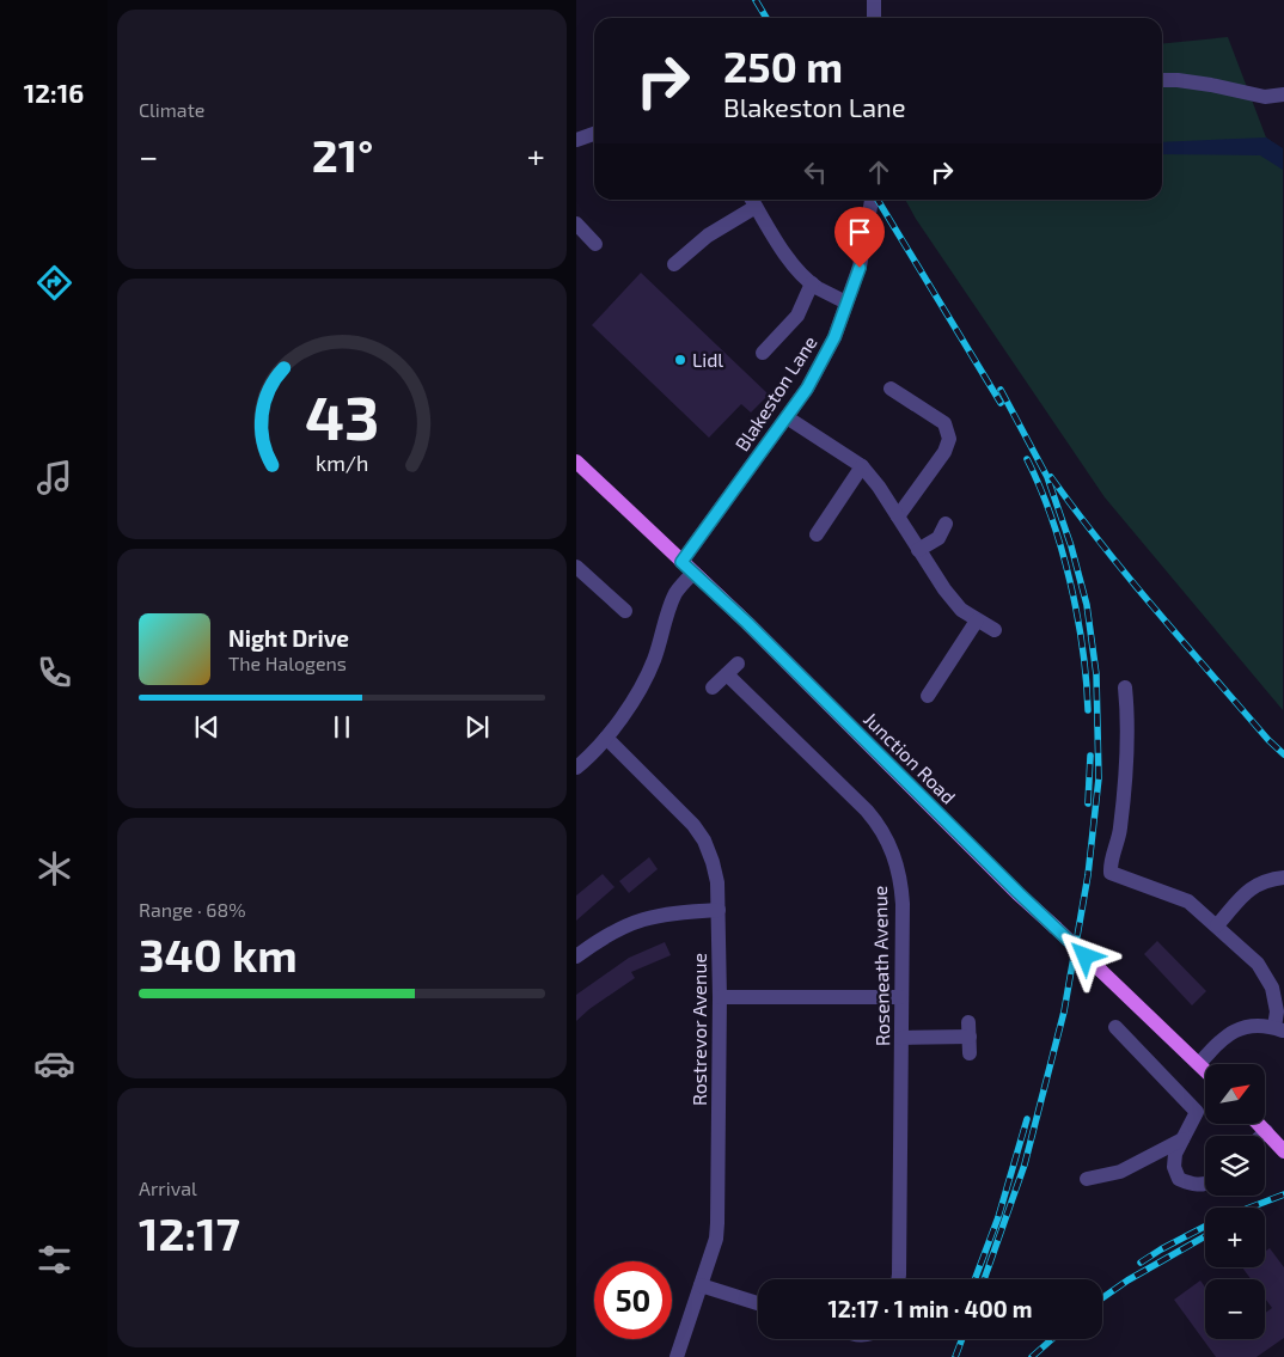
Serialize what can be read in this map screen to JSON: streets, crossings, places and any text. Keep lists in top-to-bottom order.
{
  "streets": {
    "main road": ["Junction Road"],
    "street": ["Blakeston Lane", "Roseneath Avenue", "Rostrevor Avenue"]
  },
  "crossings": [
    ["Blakeston Lane", "Junction Road"]
  ],
  "places": ["Lidl"],
  "north": "top right",
  "page": {
    "tabs": "12:16",
    "tile": [
      "Climate",
      ["Range · 68%", "340 km"],
      ["Arrival", "12:17"]
    ],
    "turn": ["250 m", "Blakeston Lane"],
    "heat": ["−", "21°", "+"],
    "song": ["Night Drive", "The Halogens"],
    "map_buttons": ["+", "−"],
    "limit": "50",
    "trip": "12:17 · 1 min · 400 m",
    "gauge": ["43", "km/h"]
  }
}
